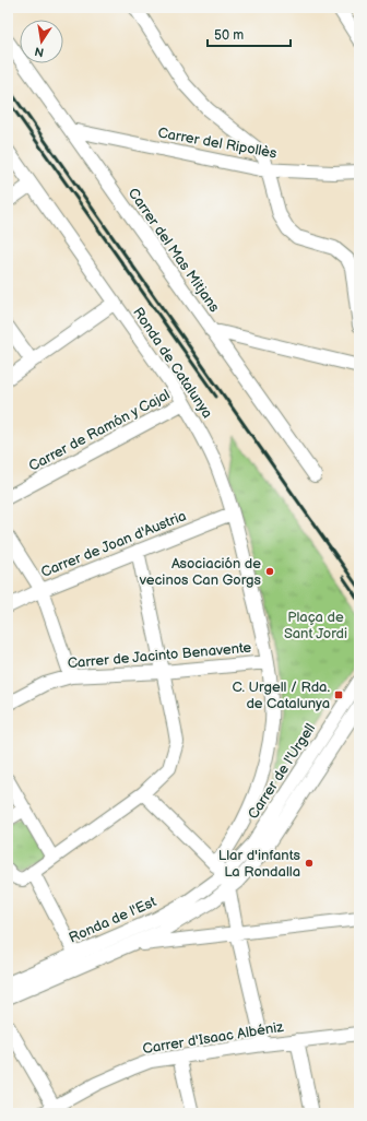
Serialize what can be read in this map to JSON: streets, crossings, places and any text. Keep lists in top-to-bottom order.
{
  "streets": {
    "street": [
      "Carrer del Ripollès",
      "Carrer del Mas Mitjans",
      "Ronda de Catalunya",
      "Carrer de Ramón y Cajal",
      "Carrer de Joan d'Austria",
      "Carrer de Jacinto Benavente",
      "Carrer de l'Urgell",
      "Ronda de l'Est",
      "Carrer d'Isaac Albéniz"
    ]
  },
  "crossings": [
    ["Carrer del Ripollès", "Carrer del Mas Mitjans"],
    ["Ronda de Catalunya", "Carrer de Ramón y Cajal"],
    ["Ronda de Catalunya", "Carrer de Joan d'Austria"],
    ["Ronda de Catalunya", "Carrer de Jacinto Benavente"],
    ["Carrer de l'Urgell", "Ronda de l'Est"]
  ],
  "parks": ["Plaça de Sant Jordi"],
  "places": {
    "other": ["Asociación de vecinos Can Gorgs", "Llar d'infants La Rondalla"],
    "transit": ["C. Urgell / Rda. de Catalunya"]
  },
  "scale_bar": "50 m",
  "north": "bottom"
}
